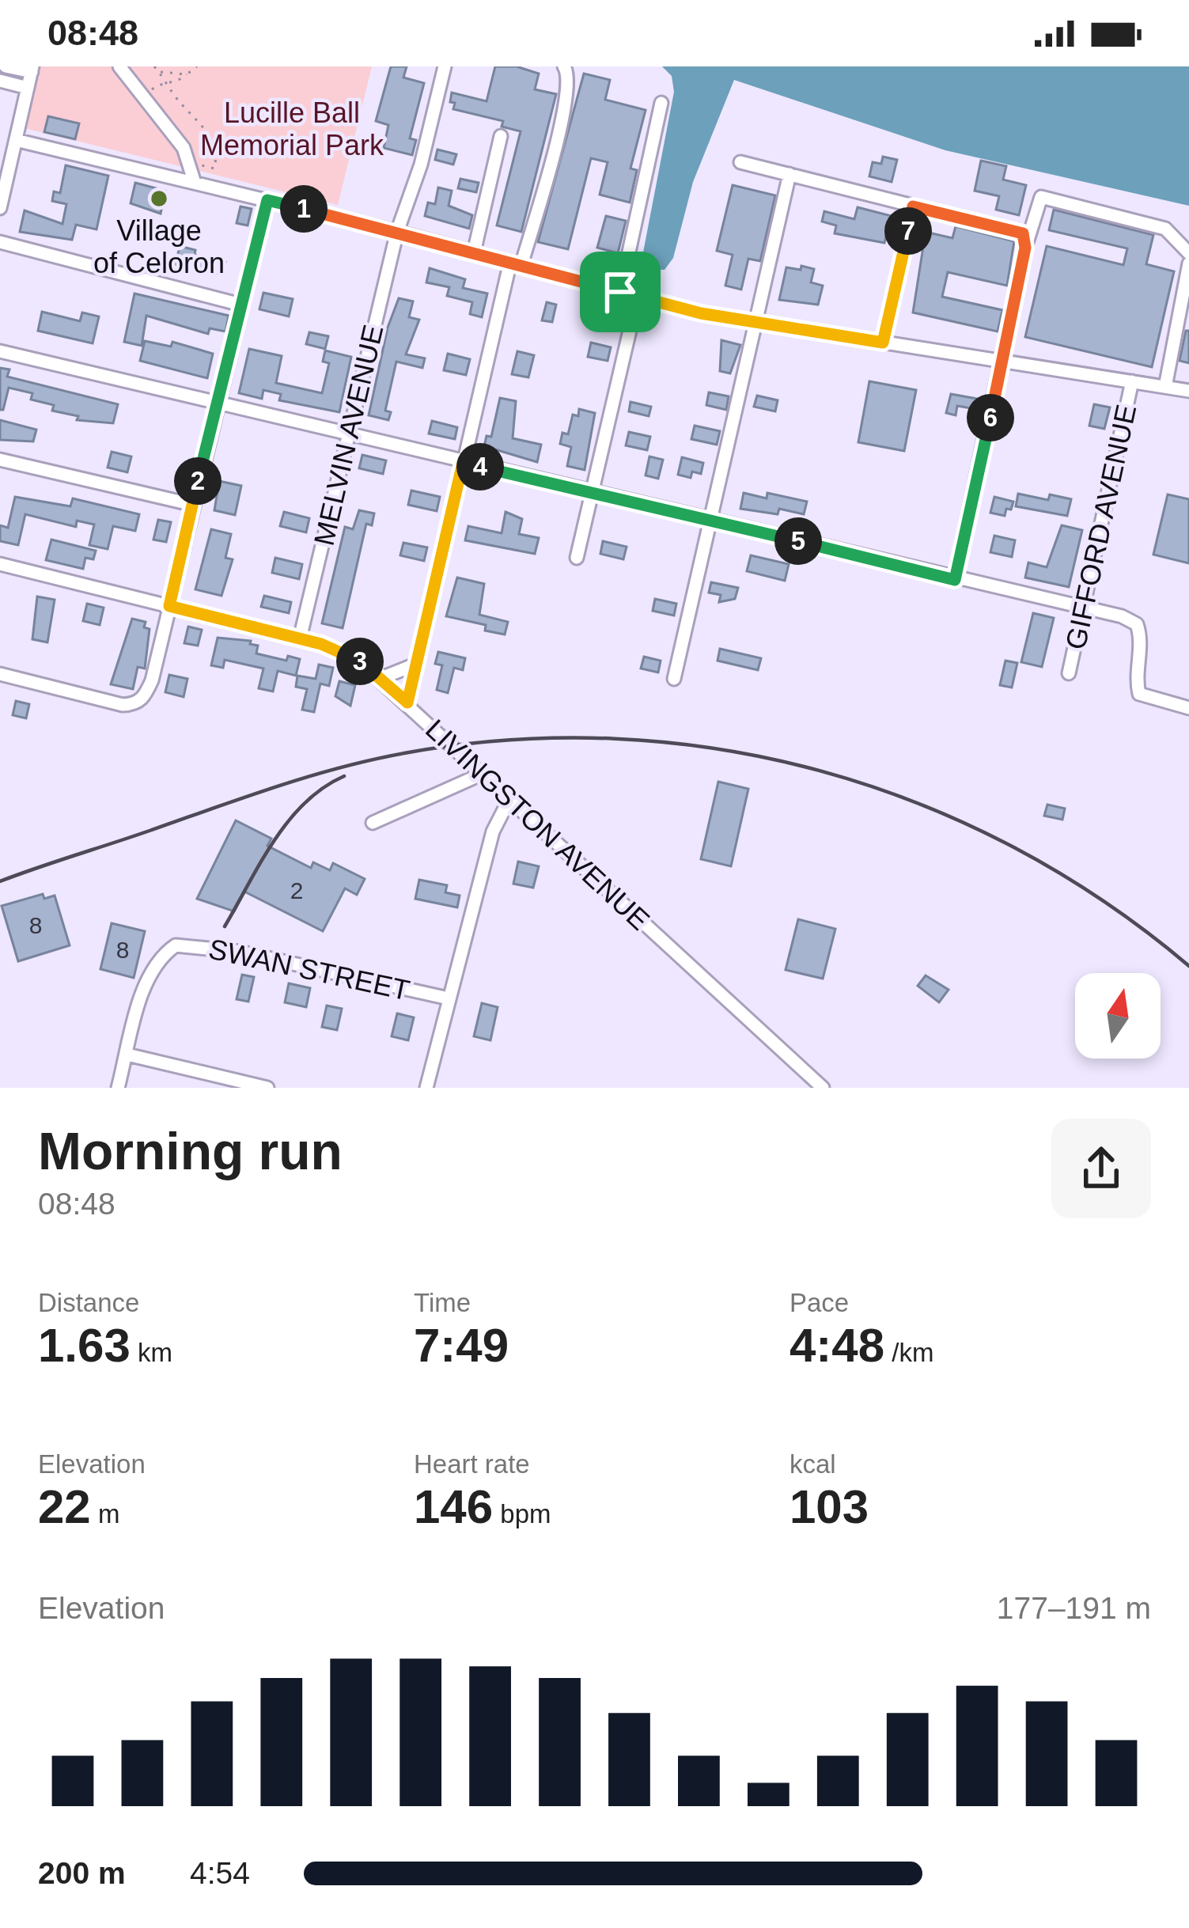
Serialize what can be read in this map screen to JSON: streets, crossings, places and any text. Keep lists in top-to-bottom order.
{
  "streets": {
    "street": [
      "MELVIN AVENUE",
      "GIFFORD AVENUE",
      "LIVINGSTON AVENUE",
      "SWAN STREET"
    ]
  },
  "crossings": [
    ["MELVIN AVENUE", "LIVINGSTON AVENUE"]
  ],
  "parks": ["Lucille Ball Memorial Park"],
  "places": ["Village of Celoron"],
  "house_numbers": ["2", "8", "8"],
  "north": "top",
  "page": {
    "status": "08:48",
    "pins": [
      "1",
      "7",
      "6",
      "4",
      "2",
      "5",
      "3"
    ],
    "heading": ["Morning run", "08:48"],
    "stats": [
      ["Distance", "1.63 km"],
      ["Time", "7:49"],
      ["Pace", "4:48 /km"],
      ["Elevation", "22 m"],
      ["Heart rate", "146 bpm"],
      ["kcal", "103"]
    ],
    "chart": ["Elevation", "177–191 m"],
    "list": [
      {
        "name": "200 m",
        "note": "4:54"
      }
    ]
  }
}
